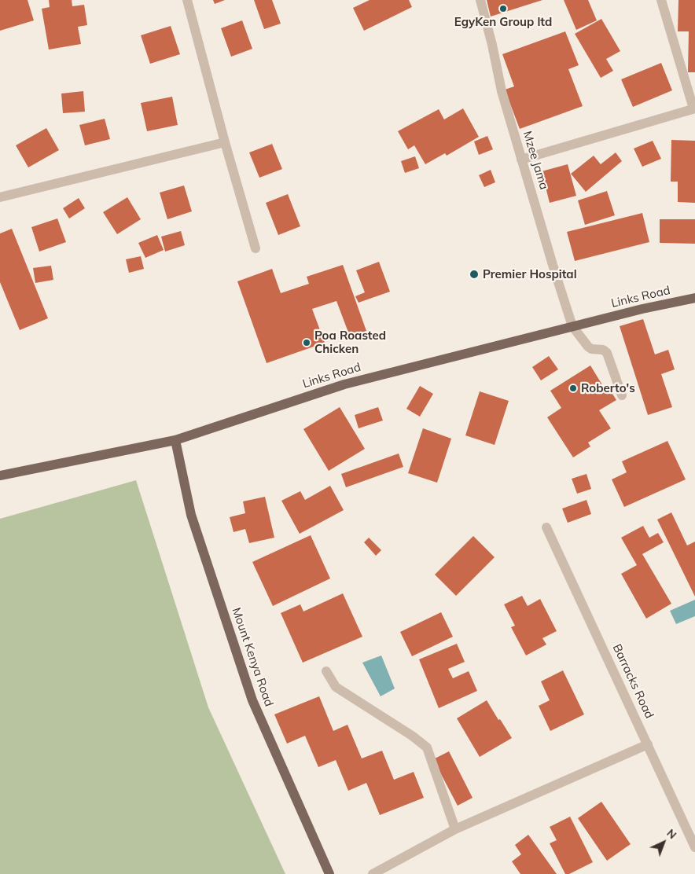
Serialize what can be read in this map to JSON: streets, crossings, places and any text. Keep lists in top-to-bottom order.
{
  "streets": {
    "main road": ["Links Road", "Mount Kenya Road"],
    "street": ["Mzee Jama", "Barracks Road"]
  },
  "crossings": [
    ["Mzee Jama", "Links Road"],
    ["Links Road", "Mount Kenya Road"]
  ],
  "places": [
    "EgyKen Group ltd",
    "Premier Hospital",
    "Poa Roasted Chicken",
    "Roberto's"
  ],
  "north": "top right"
}
